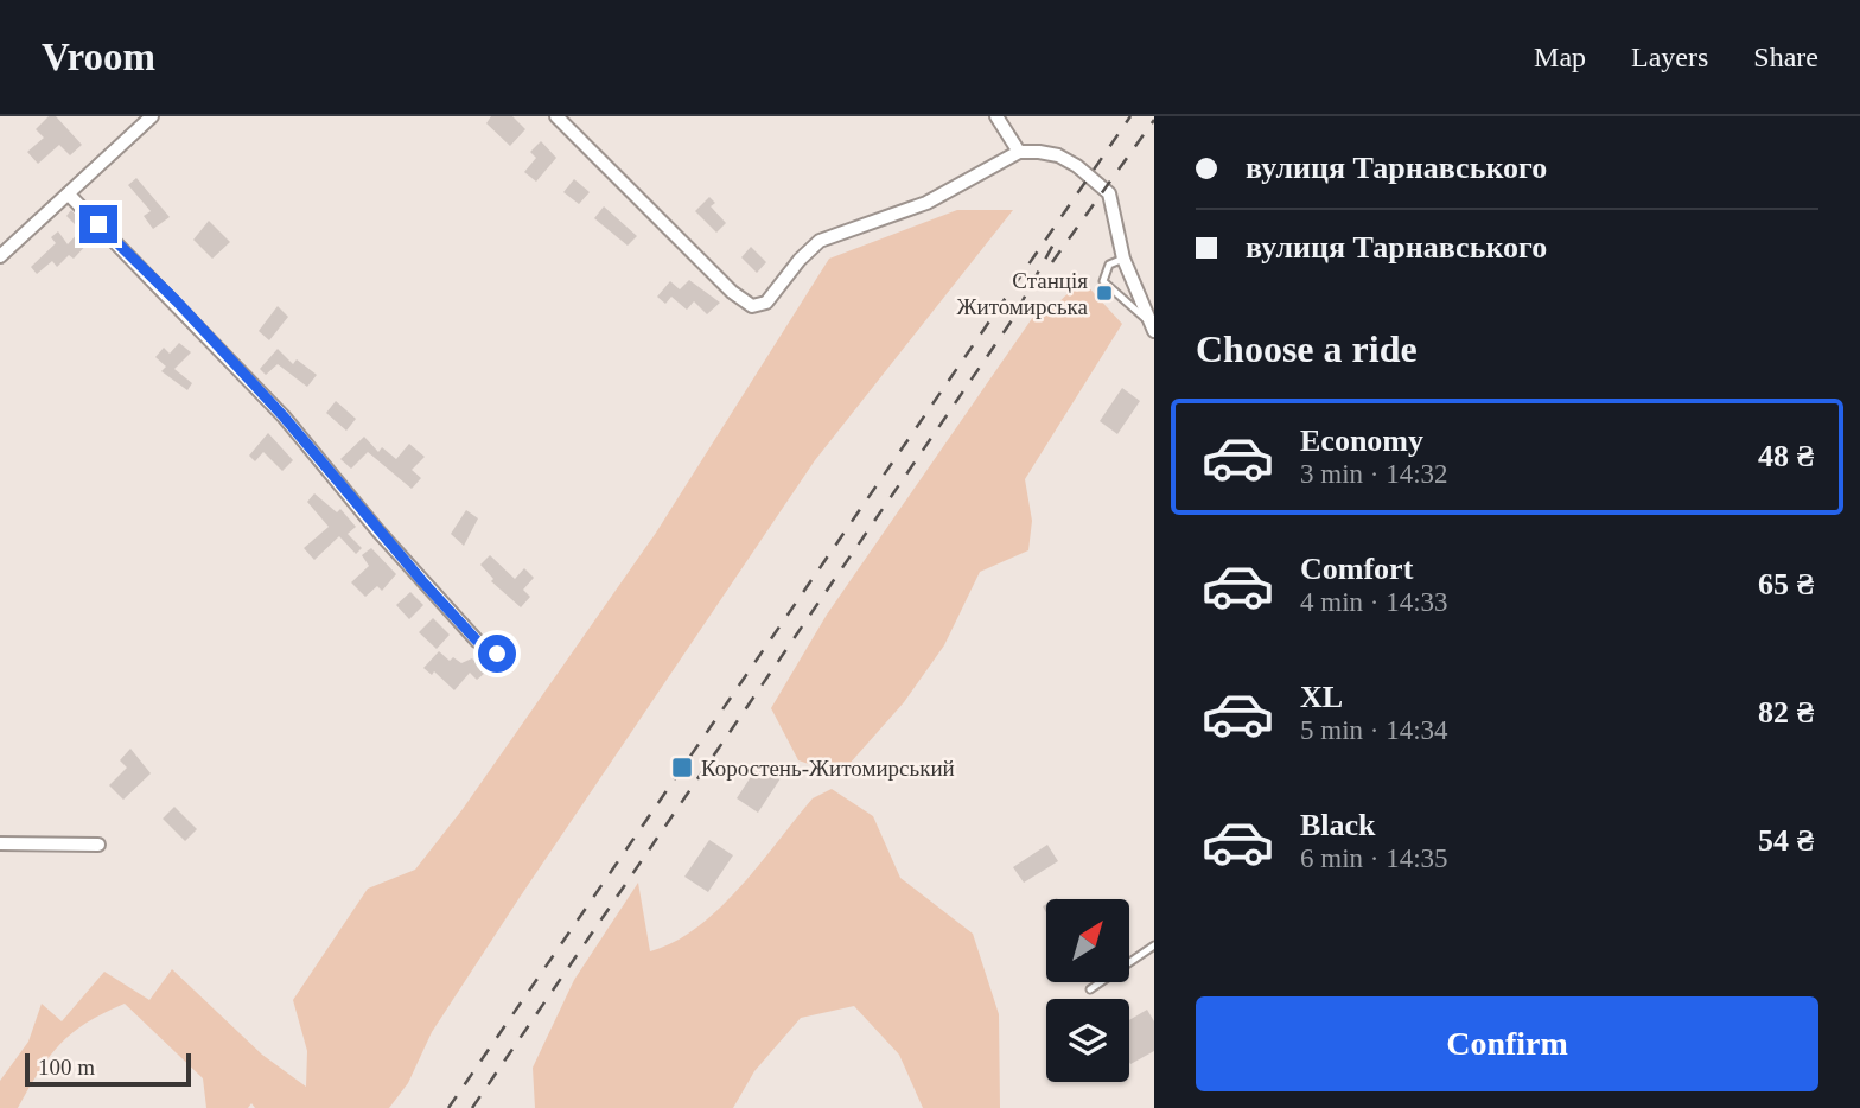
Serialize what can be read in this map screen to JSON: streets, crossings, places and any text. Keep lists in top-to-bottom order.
{
  "places": {
    "transit": ["Станція Житомирська", "Коростень-Житомирський"]
  },
  "scale_bar": "100 m",
  "north": "top right",
  "page": {
    "header": "Vroom",
    "nav": ["Map", "Layers", "Share"],
    "banner": ["вулиця Тарнавського", "вулиця Тарнавського"],
    "heading": "Choose a ride",
    "list": [
      {
        "name": "Economy",
        "note": "3 min · 14:32",
        "value": "48 ₴"
      },
      {
        "name": "Comfort",
        "note": "4 min · 14:33",
        "value": "65 ₴"
      },
      {
        "name": "XL",
        "note": "5 min · 14:34",
        "value": "82 ₴"
      },
      {
        "name": "Black",
        "note": "6 min · 14:35",
        "value": "54 ₴"
      }
    ],
    "buttons": "Confirm",
    "scale": "100 m"
  }
}
